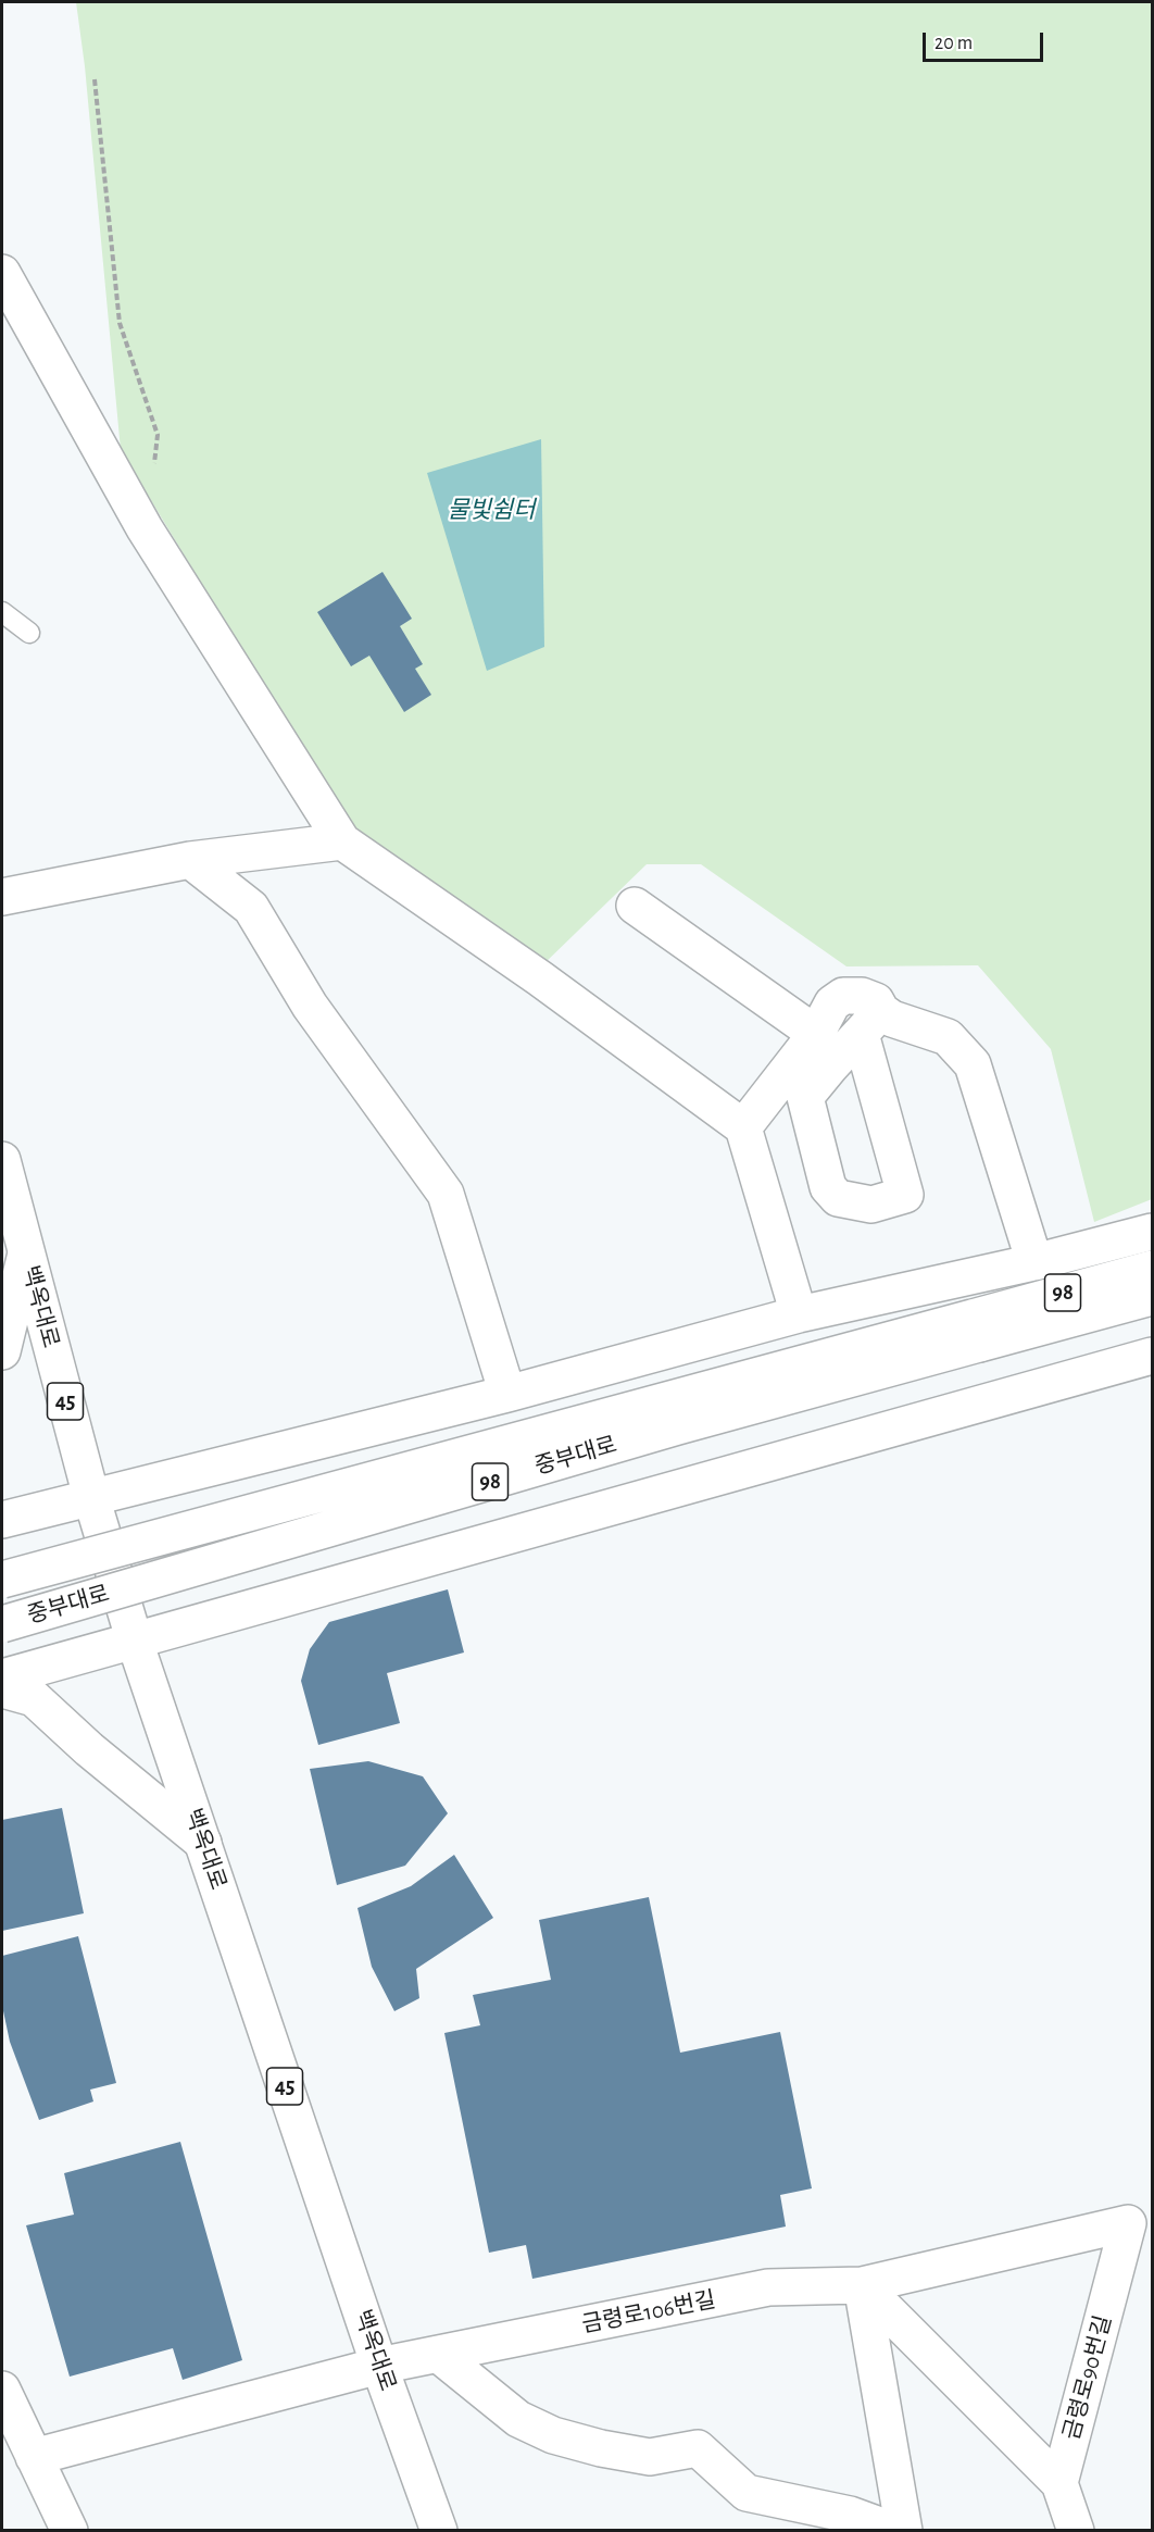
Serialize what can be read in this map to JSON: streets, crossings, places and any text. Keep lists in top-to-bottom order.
{
  "streets": {
    "street": [
      "98",
      "백옥대로",
      "45",
      "중부대로",
      "금령로106번길",
      "금령로90번길"
    ]
  },
  "crossings": [
    ["백옥대로", "금령로106번길"],
    ["금령로106번길", "금령로90번길"]
  ],
  "water": ["물빛쉼터"],
  "scale_bar": "20 m"
}
